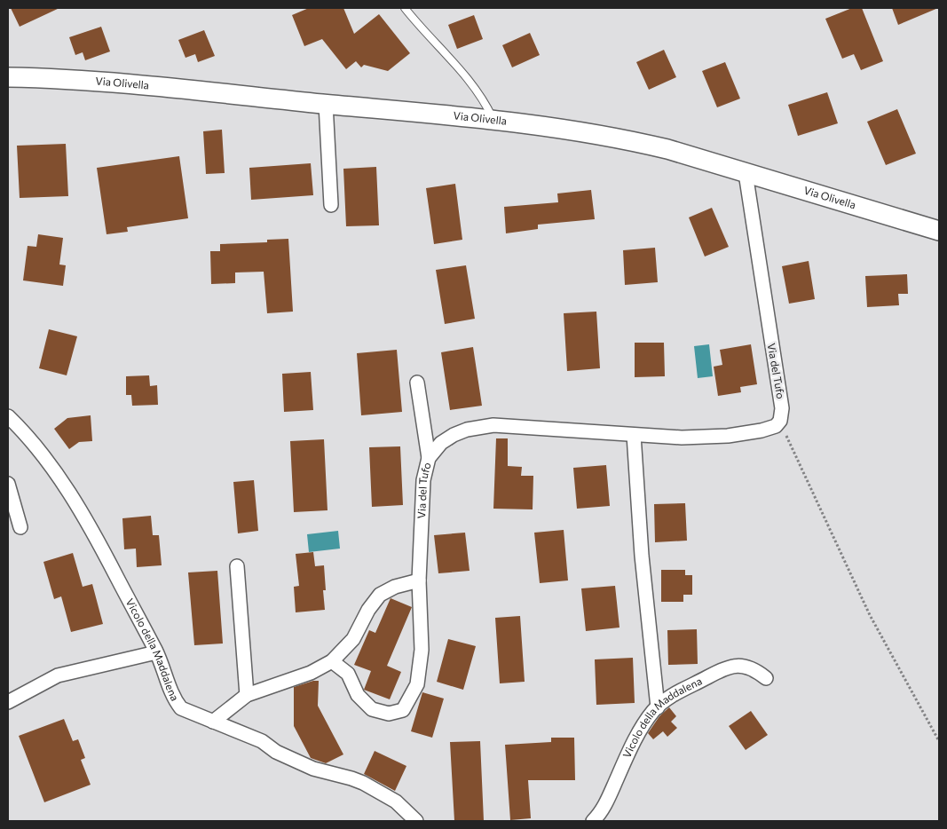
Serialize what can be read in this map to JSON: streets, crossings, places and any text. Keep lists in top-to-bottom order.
{
  "streets": {
    "main road": ["Via Olivella"],
    "street": ["Via del Tufo", "Vicolo della Maddalena"]
  },
  "crossings": [
    ["Via Olivella", "Via del Tufo"]
  ]
}
